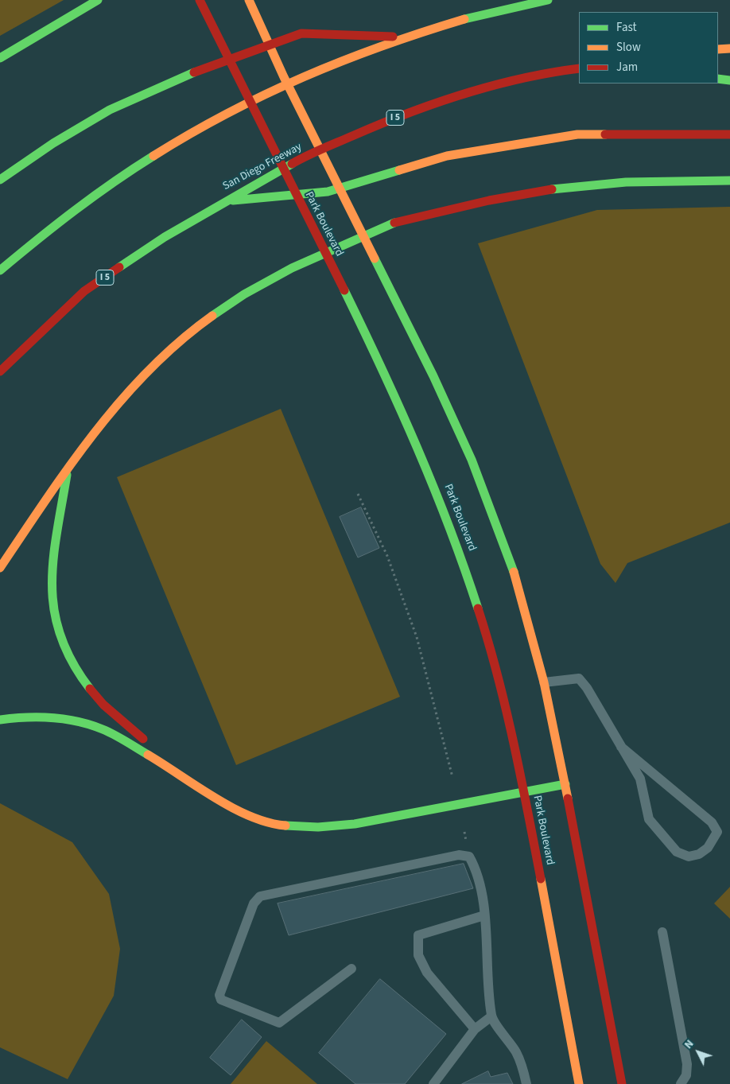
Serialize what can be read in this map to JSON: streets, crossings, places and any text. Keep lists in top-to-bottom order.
{
  "streets": {
    "main road": ["I 5", "San Diego Freeway", "Park Boulevard"]
  },
  "legend": ["Fast", "Slow", "Jam"],
  "north": "top left"
}
